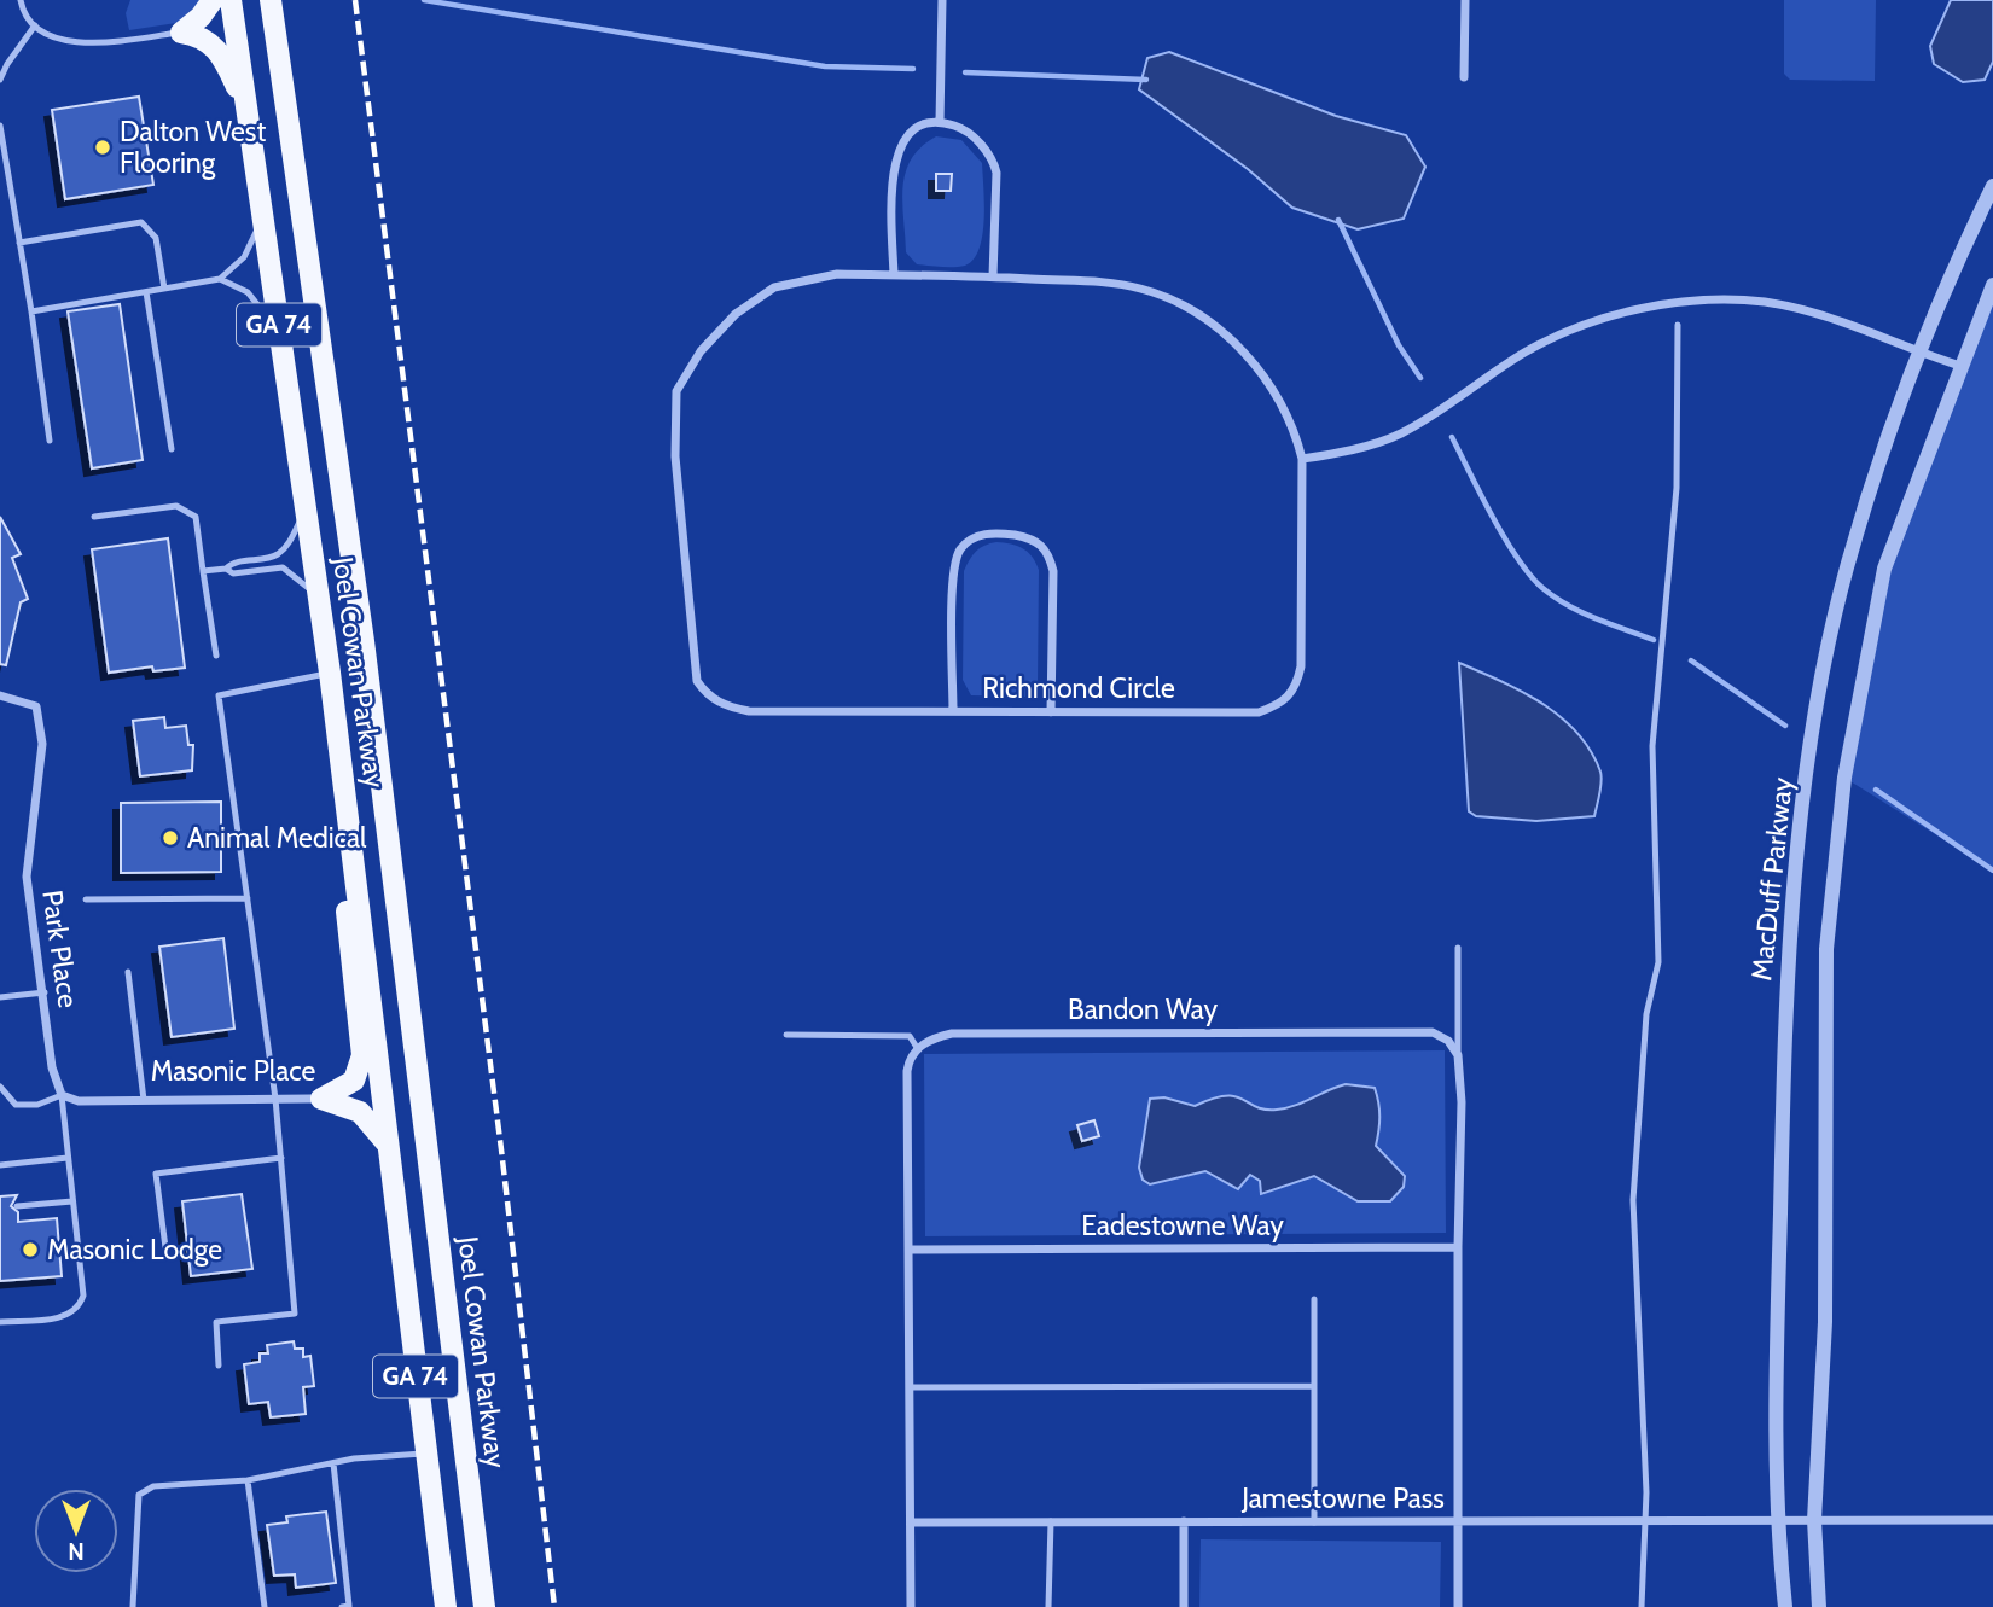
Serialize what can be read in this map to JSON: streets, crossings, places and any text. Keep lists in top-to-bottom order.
{
  "streets": {
    "main road": ["GA 74", "Joel Cowan Parkway", "Masonic Place"],
    "street": [
      "Richmond Circle",
      "MacDuff Parkway",
      "Park Place",
      "Bandon Way",
      "Eadestowne Way",
      "Jamestowne Pass"
    ]
  },
  "crossings": [
    ["Joel Cowan Parkway", "Masonic Place"],
    ["MacDuff Parkway", "Jamestowne Pass"],
    ["Park Place", "Masonic Place"]
  ],
  "places": ["Dalton West Flooring", "Animal Medical", "Masonic Lodge"],
  "north": "bottom"
}
